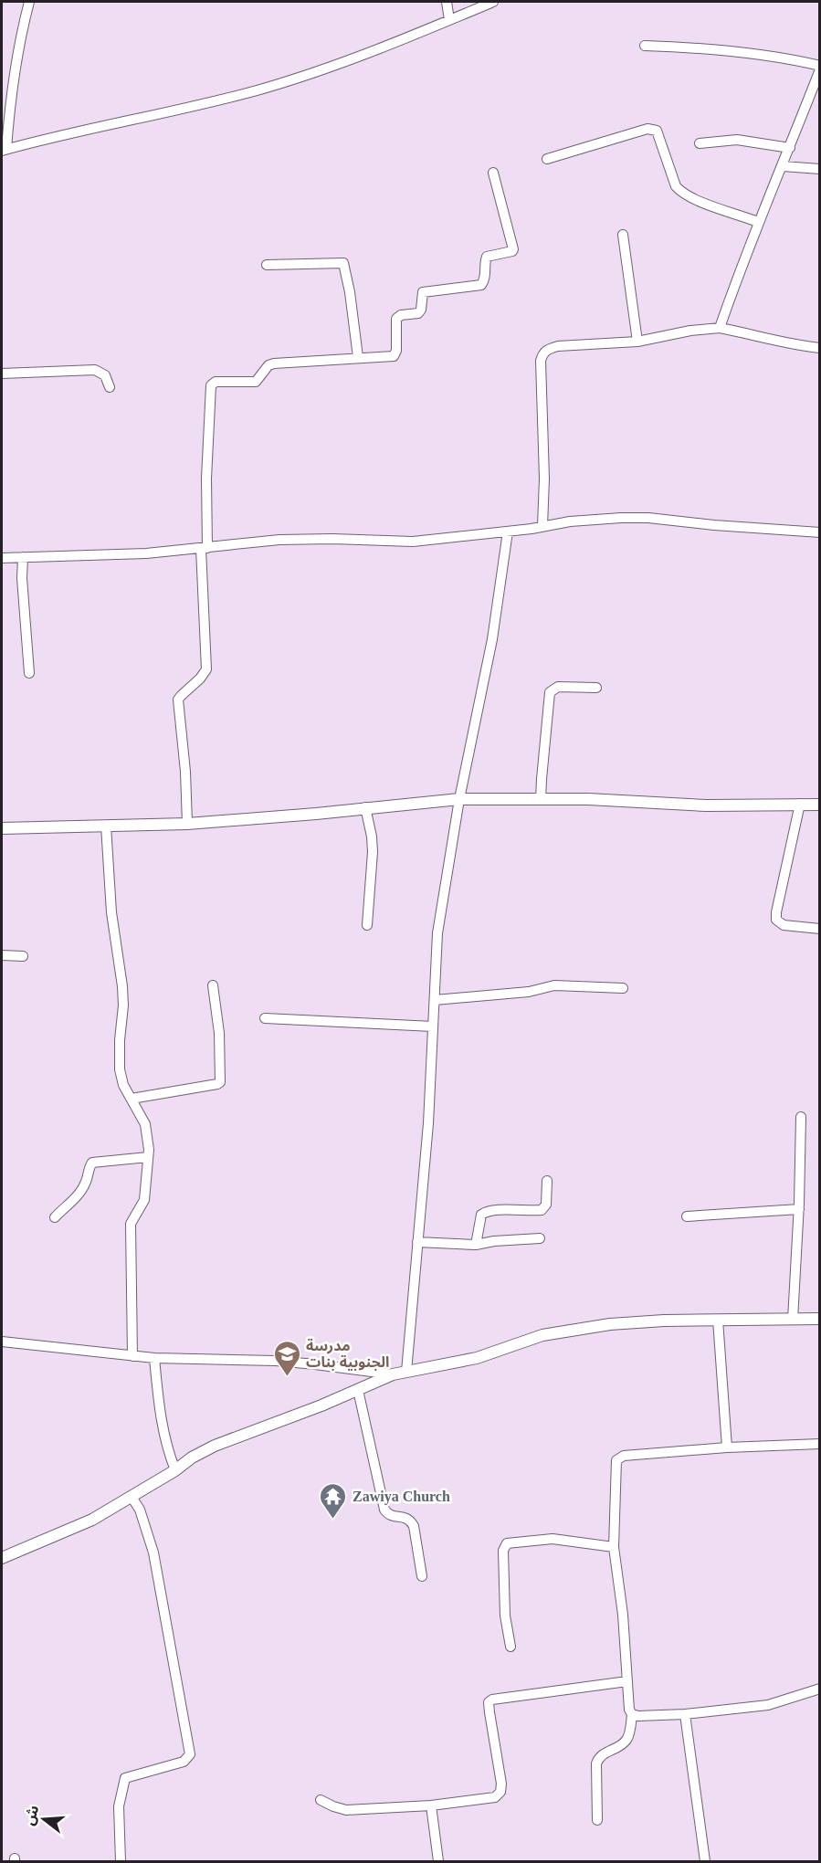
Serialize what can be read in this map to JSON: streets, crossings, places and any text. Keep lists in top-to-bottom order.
{
  "places": {
    "school or university": ["مدرسة الجنوبية بنات"],
    "temple": ["Zawiya Church"]
  },
  "north": "left"
}
